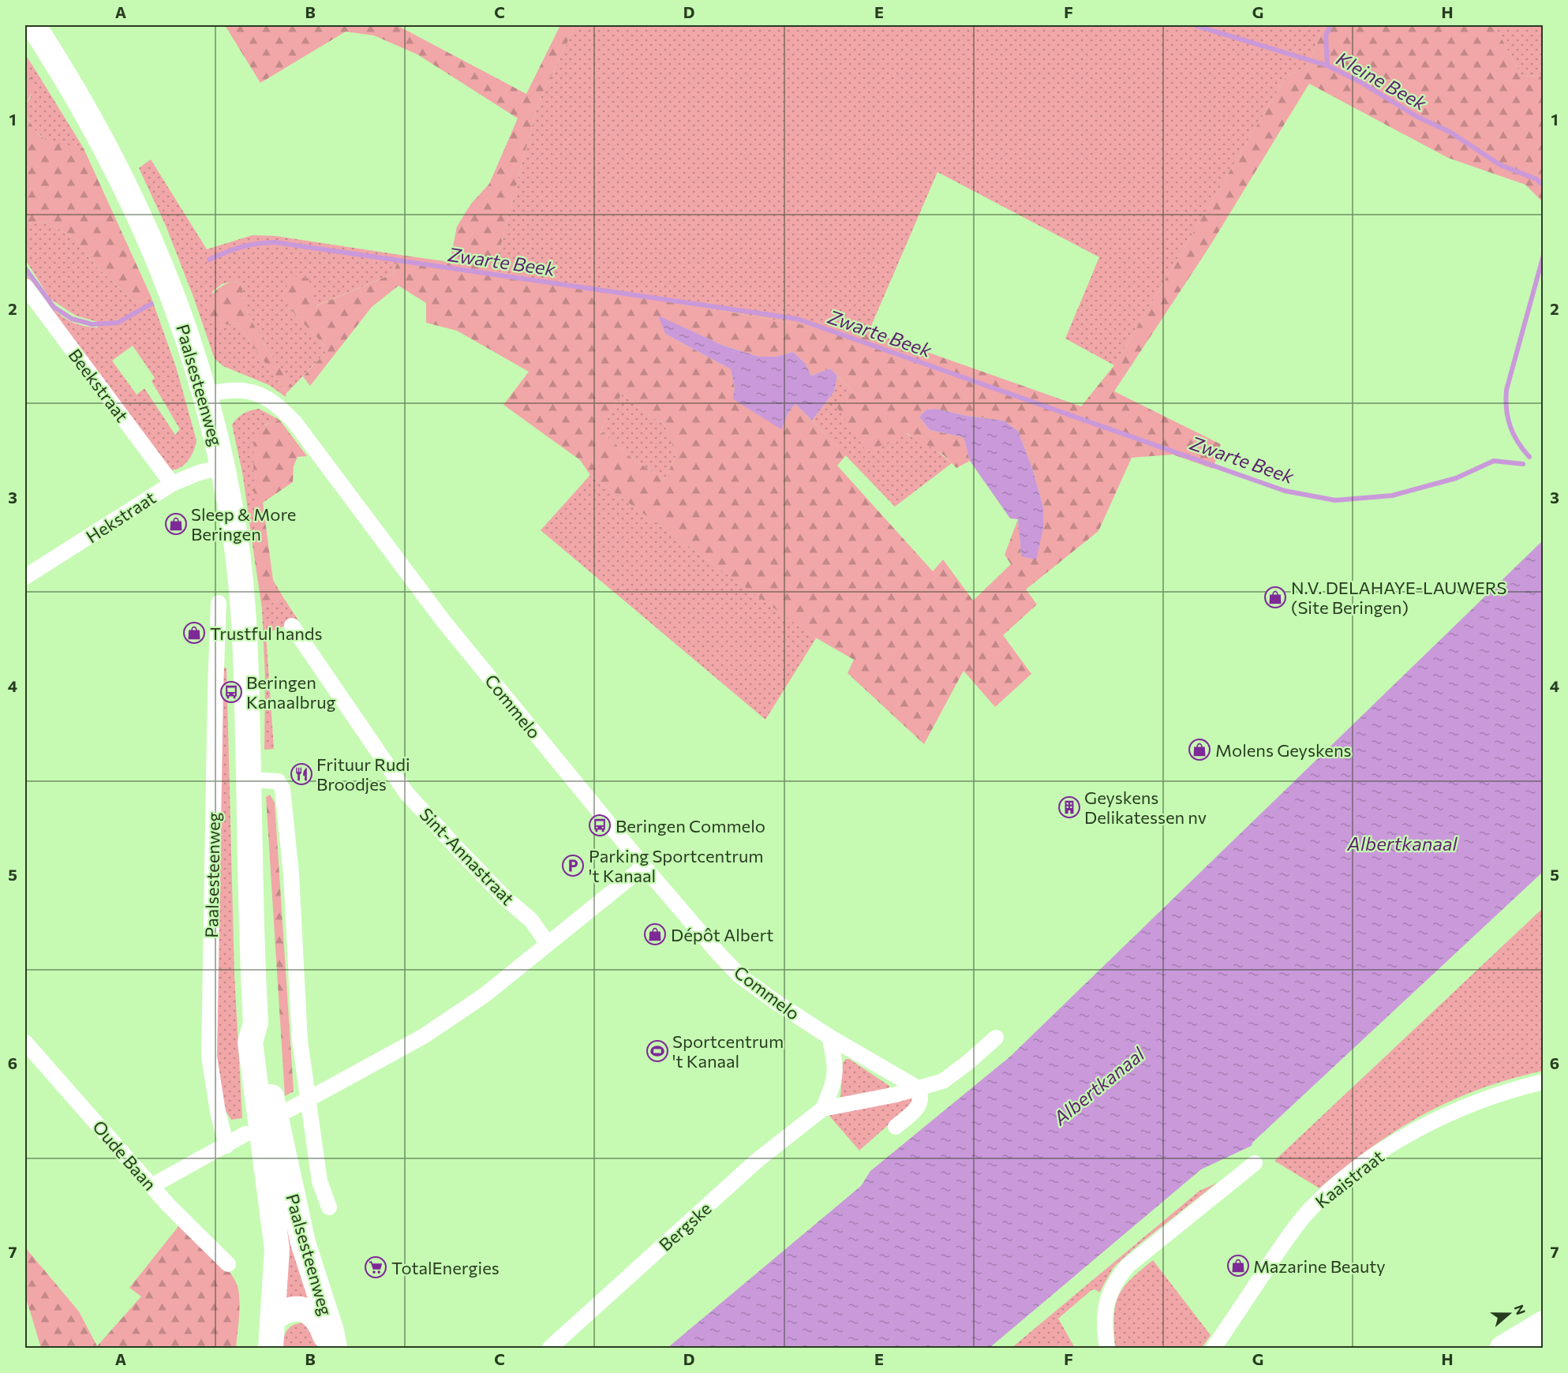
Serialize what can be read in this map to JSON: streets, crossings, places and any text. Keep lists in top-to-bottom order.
{
  "streets": {
    "main road": ["Paalsesteenweg"],
    "street": [
      "Beekstraat",
      "Hekstraat",
      "Commelo",
      "Sint-Annastraat",
      "Oude Baan",
      "Kaaistraat",
      "Bergske"
    ]
  },
  "crossings": [
    ["Beekstraat", "Hekstraat"],
    ["Paalsesteenweg", "Hekstraat"],
    ["Paalsesteenweg", "Commelo"]
  ],
  "water": ["Kleine Beek", "Zwarte Beek", "Albertkanaal"],
  "places": {
    "shop": [
      "Sleep & More Beringen",
      "N.V. DELAHAYE-LAUWERS (Site Beringen)",
      "Trustful hands",
      "Molens Geyskens",
      "Dépôt Albert",
      "Mazarine Beauty"
    ],
    "bus stop": ["Beringen Kanaalbrug", "Beringen Commelo"],
    "restaurant": ["Frituur Rudi Broodjes"],
    "building": ["Geyskens Delikatessen nv"],
    "parking": ["Parking Sportcentrum 't Kanaal"],
    "sports": ["Sportcentrum 't Kanaal"],
    "supermarket": ["TotalEnergies"]
  },
  "north": "right",
  "grid": {
    "columns": [
      "A",
      "B",
      "C",
      "D",
      "E",
      "F",
      "G",
      "H"
    ],
    "rows": [
      "1",
      "2",
      "3",
      "4",
      "5",
      "6",
      "7"
    ]
  }
}
